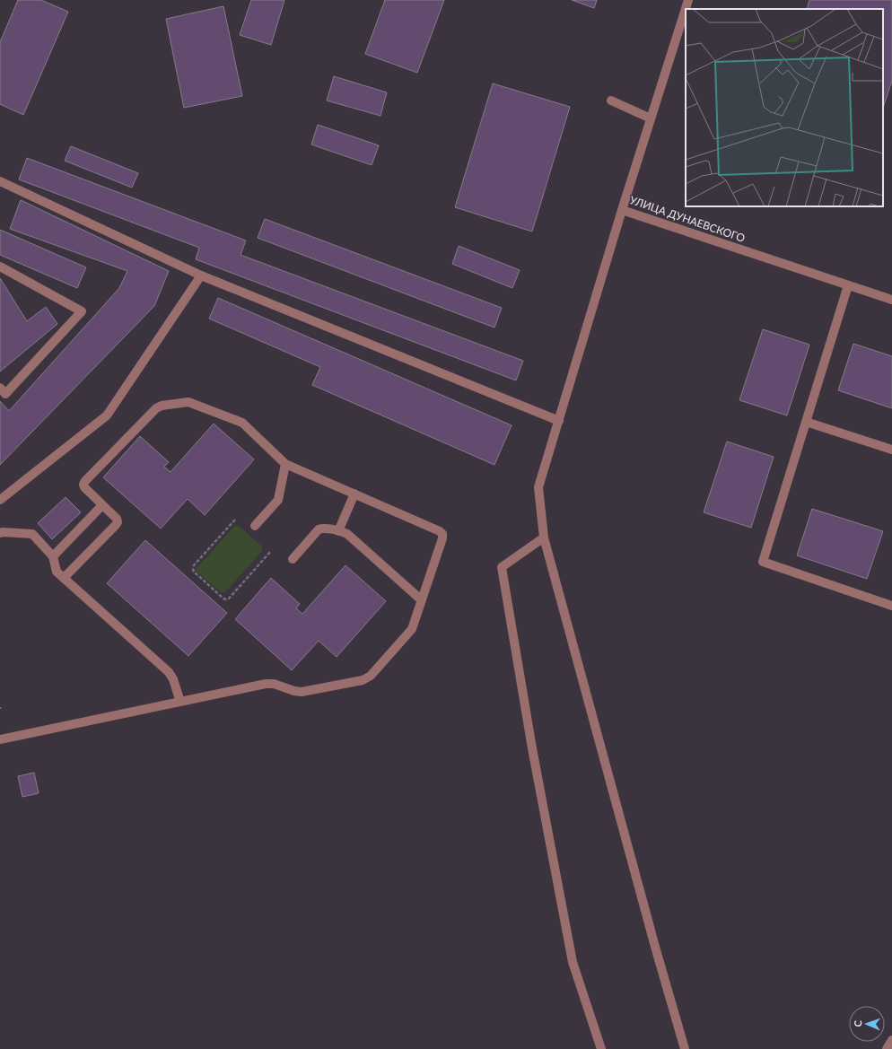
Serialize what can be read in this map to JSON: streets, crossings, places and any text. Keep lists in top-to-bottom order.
{
  "streets": {
    "street": ["УЛИЦА ДУНАЕВСКОГО"]
  },
  "north": "left"
}
